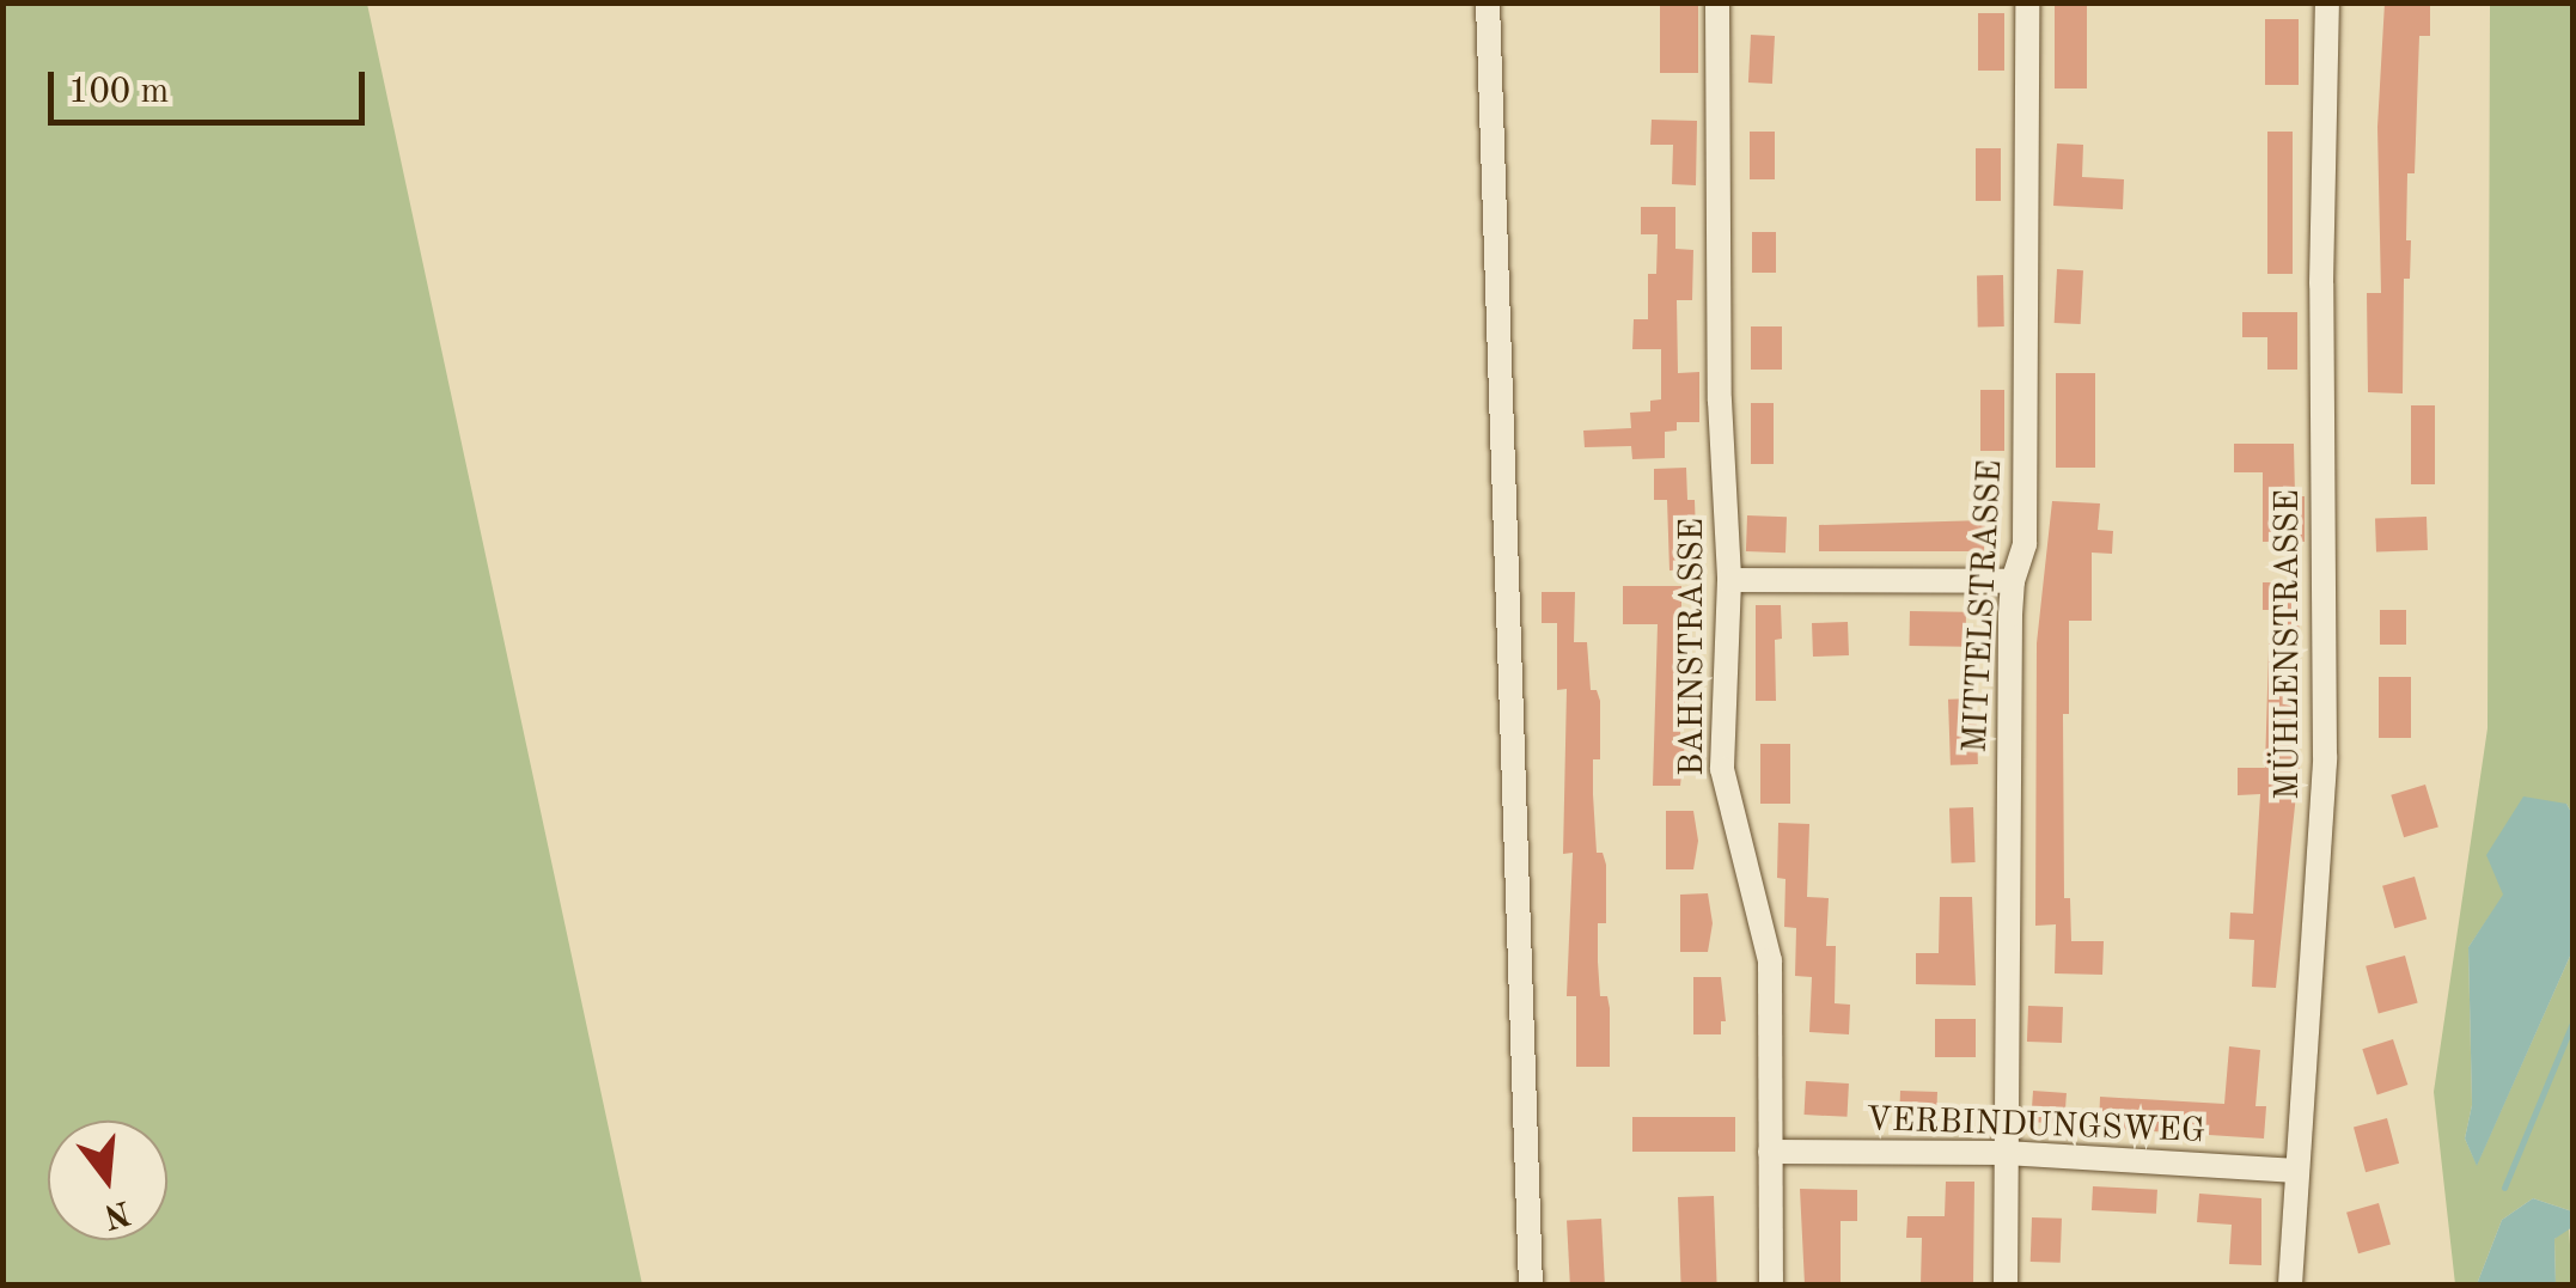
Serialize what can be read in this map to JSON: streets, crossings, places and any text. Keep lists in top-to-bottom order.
{
  "streets": {
    "street": [
      "MITTELSTRASSE",
      "MÜHLENSTRASSE",
      "BAHNSTRASSE",
      "VERBINDUNGSWEG"
    ]
  },
  "crossings": [
    ["MITTELSTRASSE", "VERBINDUNGSWEG"],
    ["MÜHLENSTRASSE", "VERBINDUNGSWEG"],
    ["BAHNSTRASSE", "VERBINDUNGSWEG"]
  ],
  "scale_bar": "100 m",
  "north": "bottom"
}
